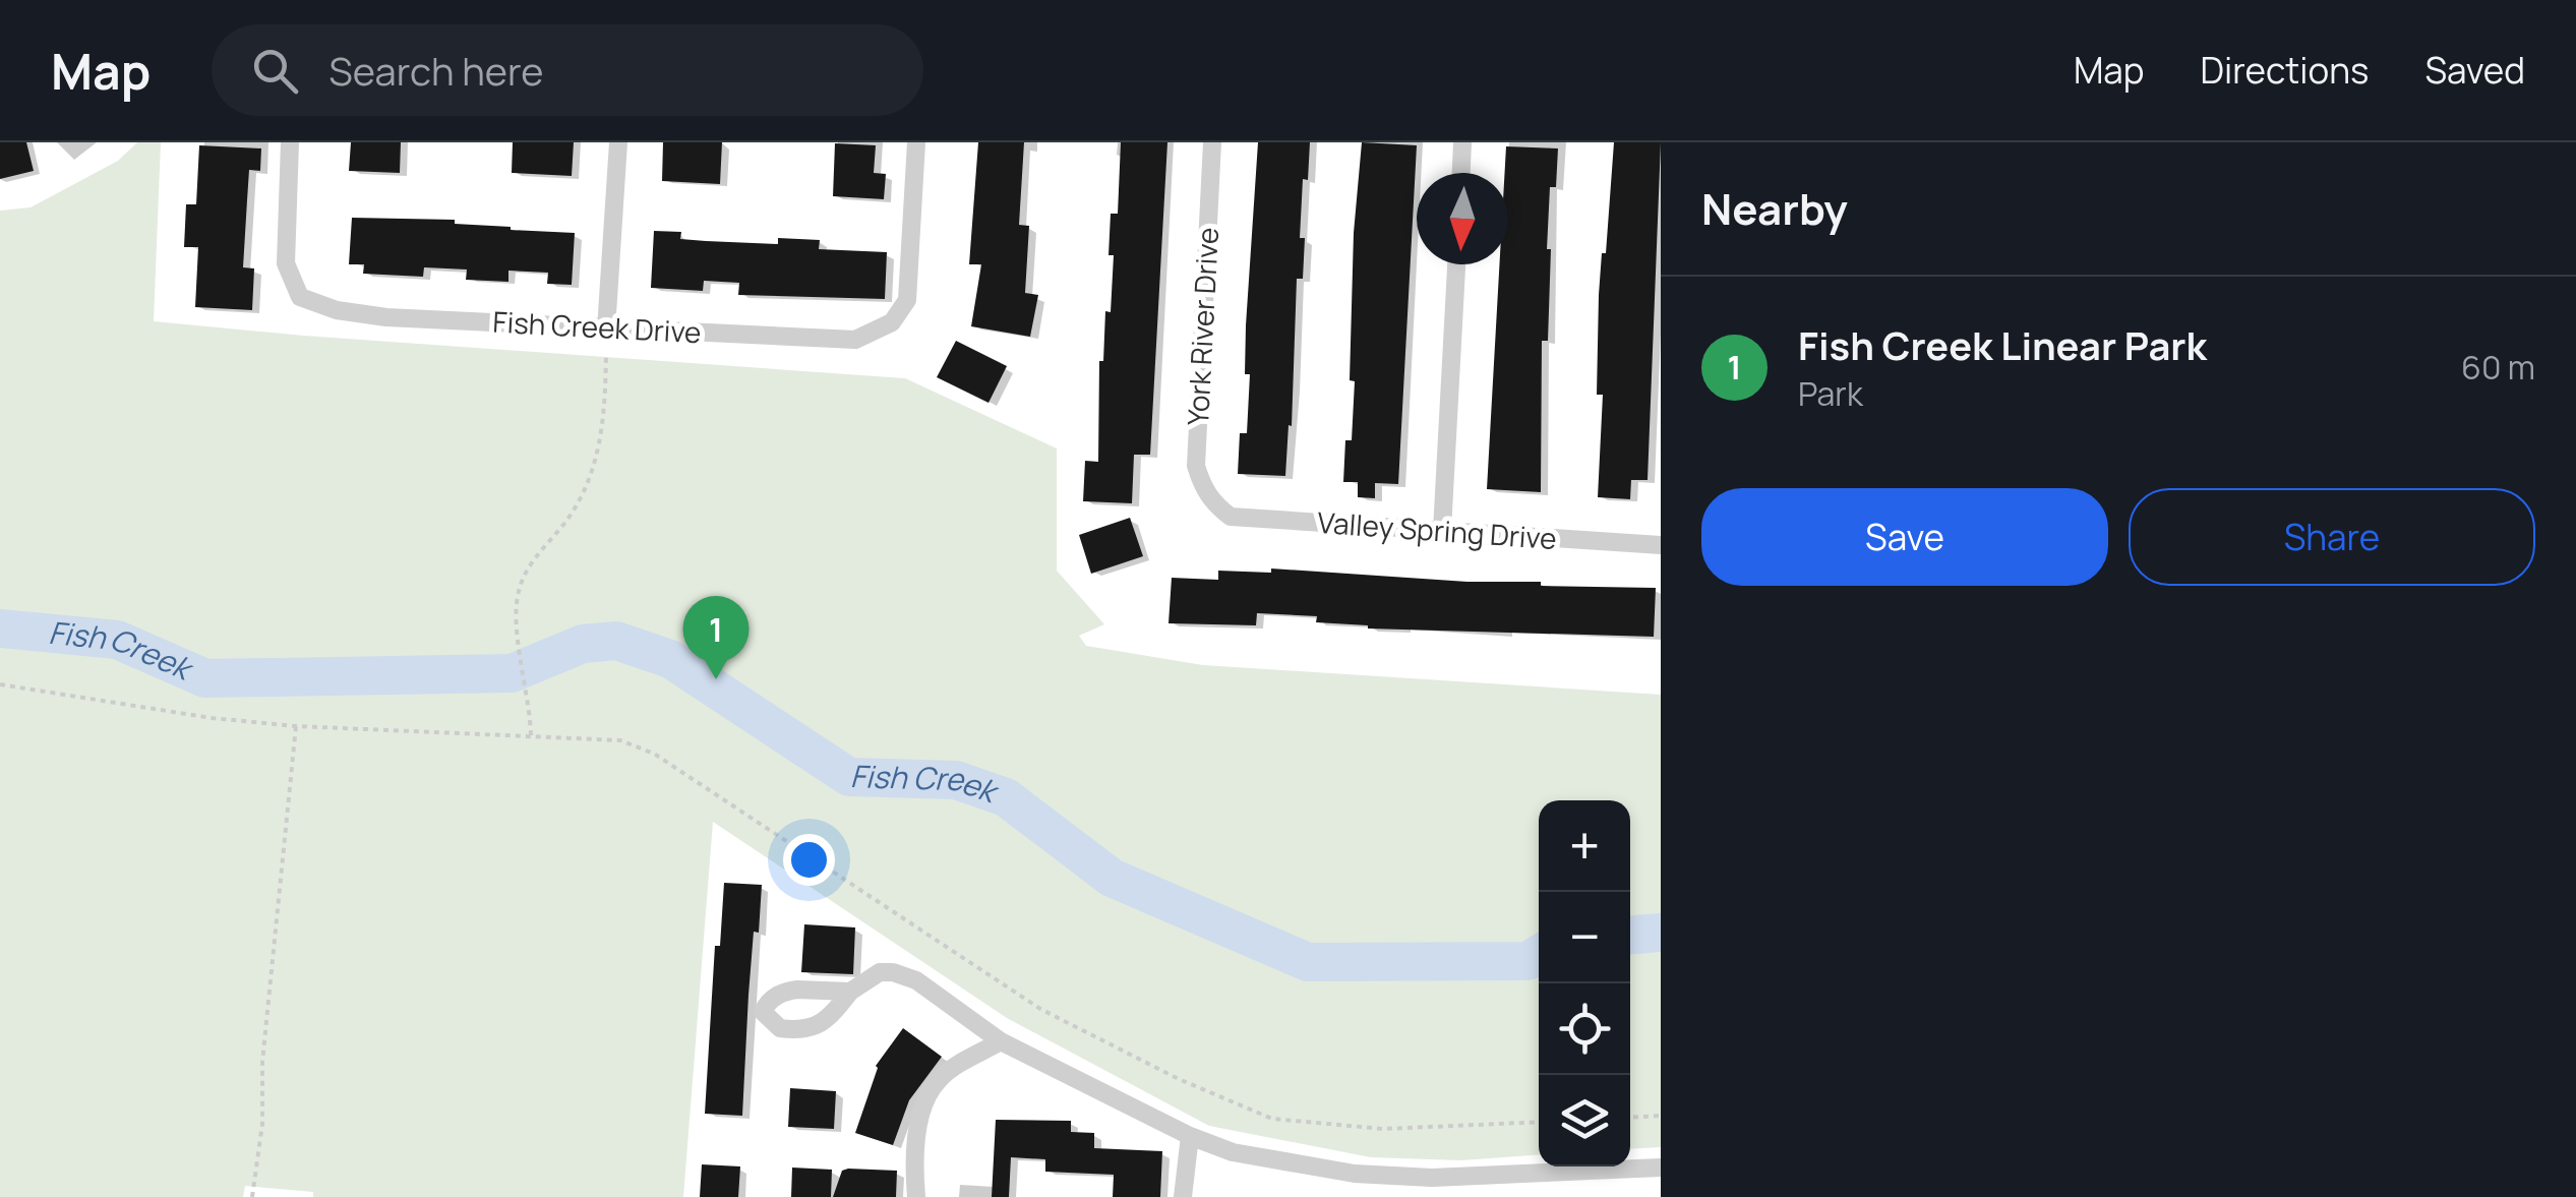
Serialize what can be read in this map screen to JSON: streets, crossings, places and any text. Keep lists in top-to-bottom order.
{
  "streets": {
    "street": ["York River Drive", "Fish Creek Drive", "Valley Spring Drive"]
  },
  "crossings": [
    ["York River Drive", "Valley Spring Drive"]
  ],
  "water": ["Fish Creek"],
  "north": "bottom",
  "page": {
    "header": "Map",
    "search": "Search here",
    "nav": ["Map", "Directions", "Saved"],
    "heading": "Nearby",
    "list": [
      {
        "mark": "1",
        "name": "Fish Creek Linear Park",
        "note": "Park",
        "value": "60 m"
      }
    ],
    "buttons": ["Save", "Share"],
    "pins": "1",
    "map_buttons": ["+", "−"]
  }
}
